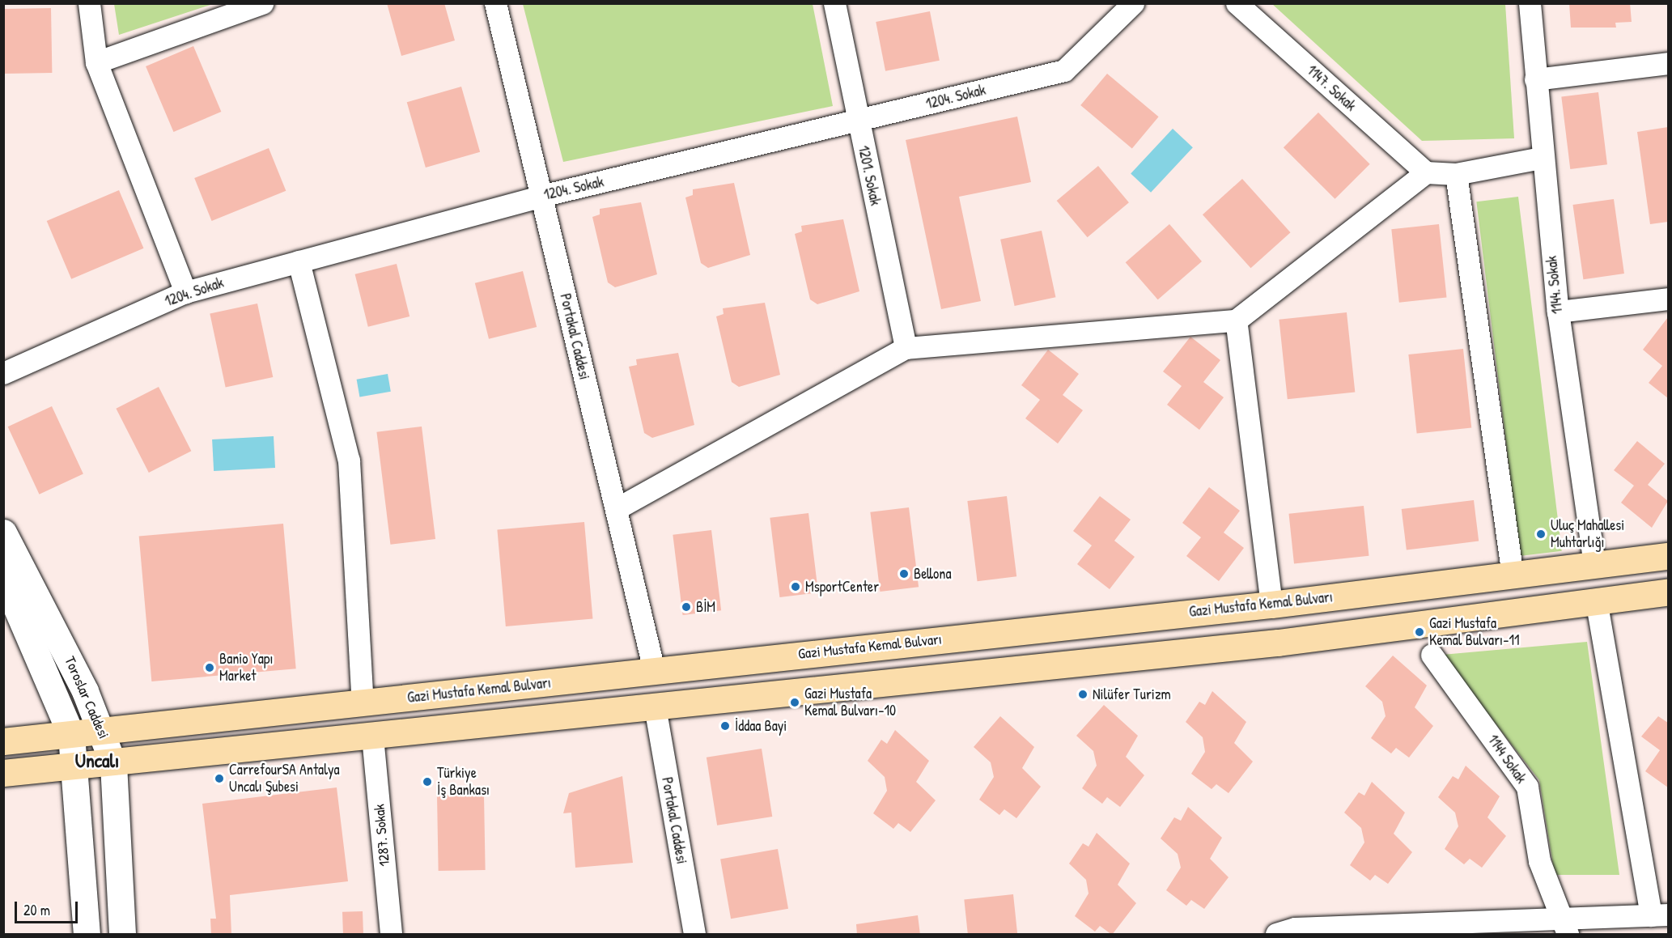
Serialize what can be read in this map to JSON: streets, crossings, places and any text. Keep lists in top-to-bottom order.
{
  "streets": {
    "main road": ["Gazi Mustafa Kemal Bulvarı"],
    "street": [
      "1147. Sokak",
      "1204. Sokak",
      "1201. Sokak",
      "1144. Sokak",
      "Portakal Caddesi",
      "Toroslar Caddesi",
      "1144 Sokak",
      "1287. Sokak"
    ]
  },
  "crossings": [
    ["1204. Sokak", "1201. Sokak"],
    ["1204. Sokak", "Portakal Caddesi"],
    ["1144. Sokak", "Gazi Mustafa Kemal Bulvarı"],
    ["Portakal Caddesi", "Gazi Mustafa Kemal Bulvarı"],
    ["Gazi Mustafa Kemal Bulvarı", "Toroslar Caddesi"]
  ],
  "districts": ["Uncalı"],
  "places": [
    "Uluç Mahallesi Muhtarlığı",
    "Bellona",
    "MsportCenter",
    "BİM",
    "Gazi Mustafa Kemal Bulvarı-11",
    "Banio Yapı Market",
    "Nilüfer Turizm",
    "Gazi Mustafa Kemal Bulvarı-10",
    "İddaa Bayi",
    "CarrefourSA Antalya Uncalı Şubesi",
    "Türkiye İş Bankası"
  ],
  "scale_bar": "20 m"
}
